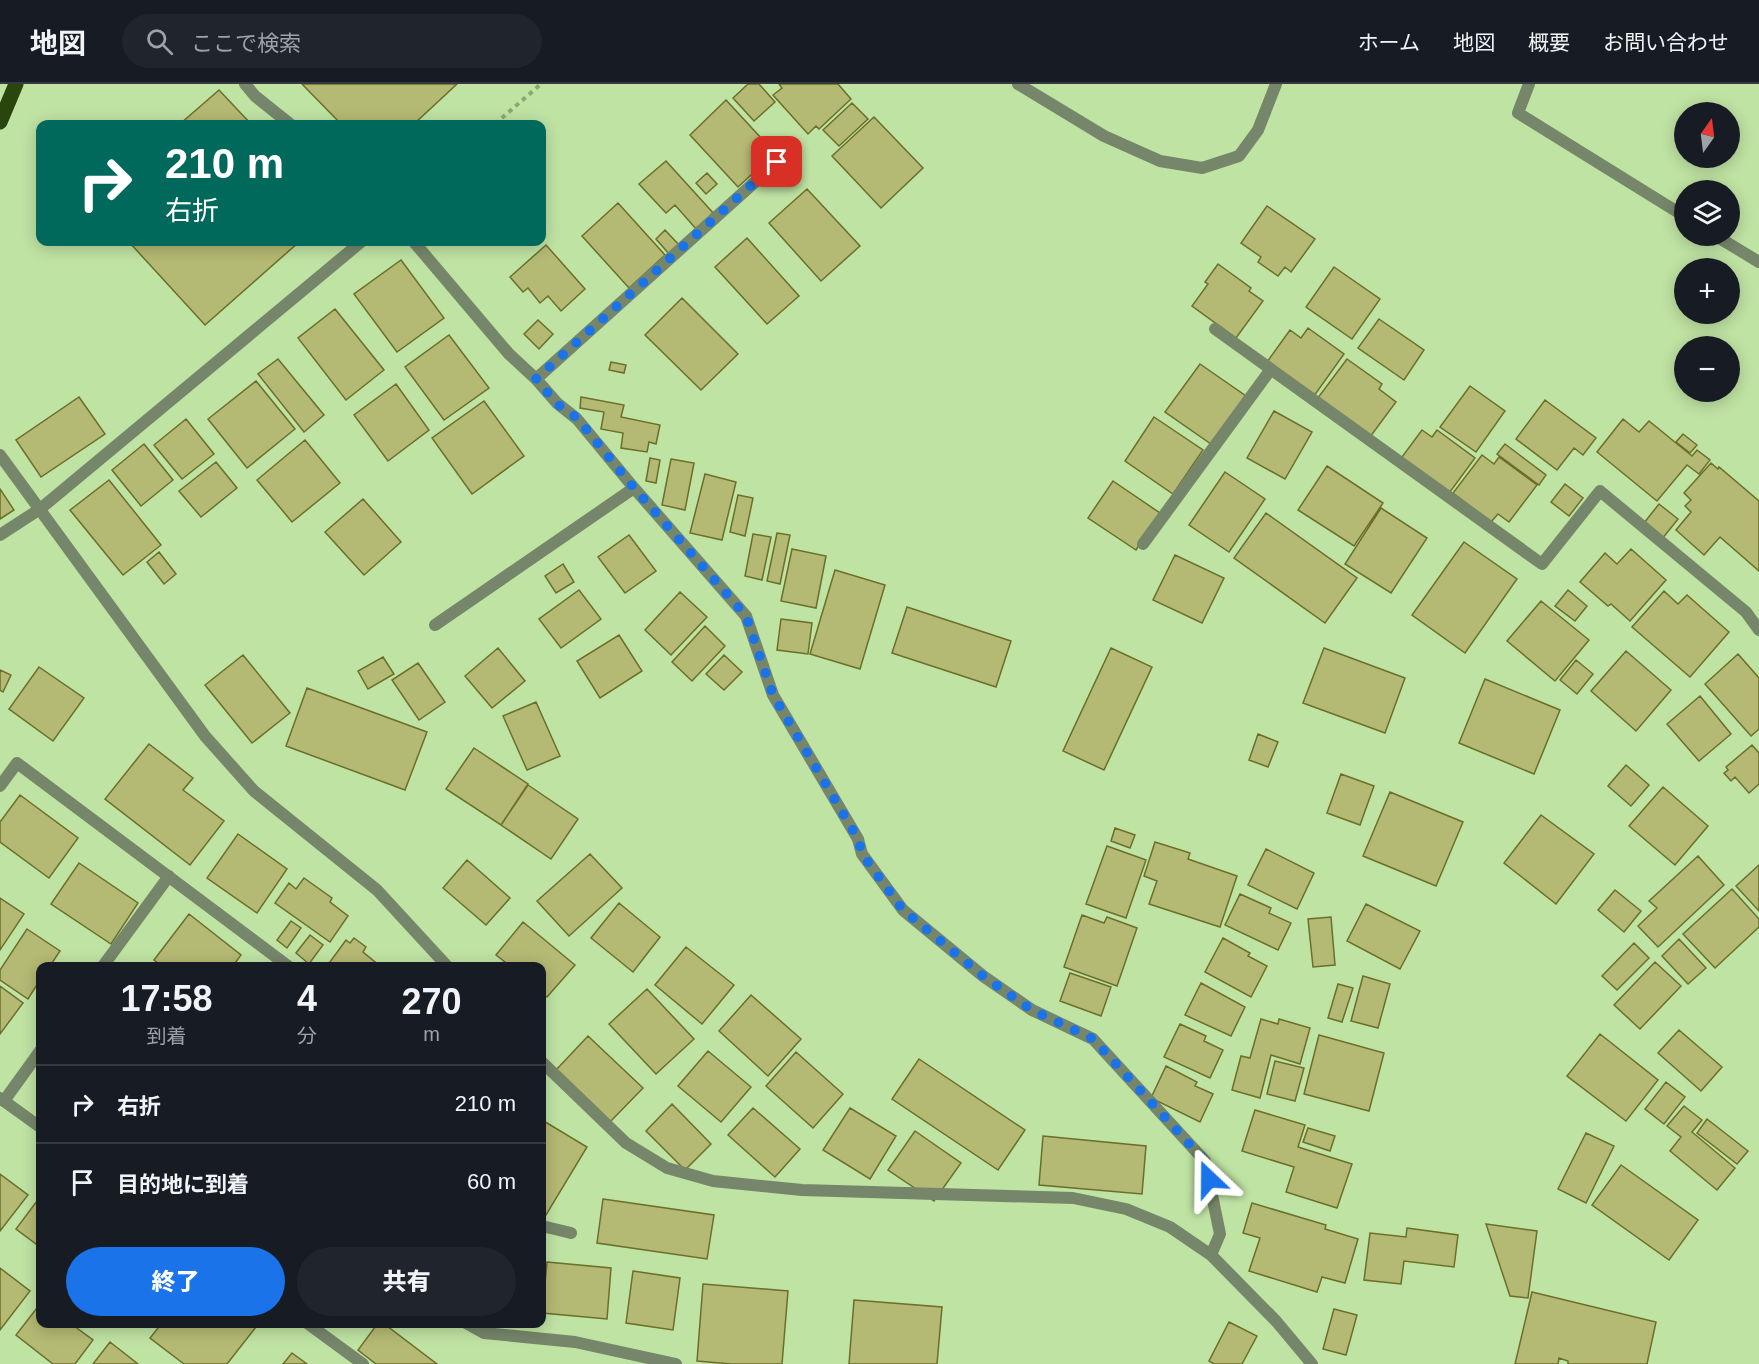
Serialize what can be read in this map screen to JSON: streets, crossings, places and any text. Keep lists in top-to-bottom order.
{
  "north": "top",
  "page": {
    "header": "地図",
    "search": "ここで検索",
    "nav": [
      "ホーム",
      "地図",
      "概要",
      "お問い合わせ"
    ],
    "map_buttons": ["+", "−"],
    "turn": ["210 m", "右折"],
    "eta": [
      "17:58",
      "到着",
      "4",
      "分",
      "270",
      "m"
    ],
    "list": [
      {
        "name": "右折",
        "value": "210 m"
      },
      {
        "name": "目的地に到着",
        "value": "60 m"
      }
    ],
    "buttons": ["終了", "共有"]
  }
}
